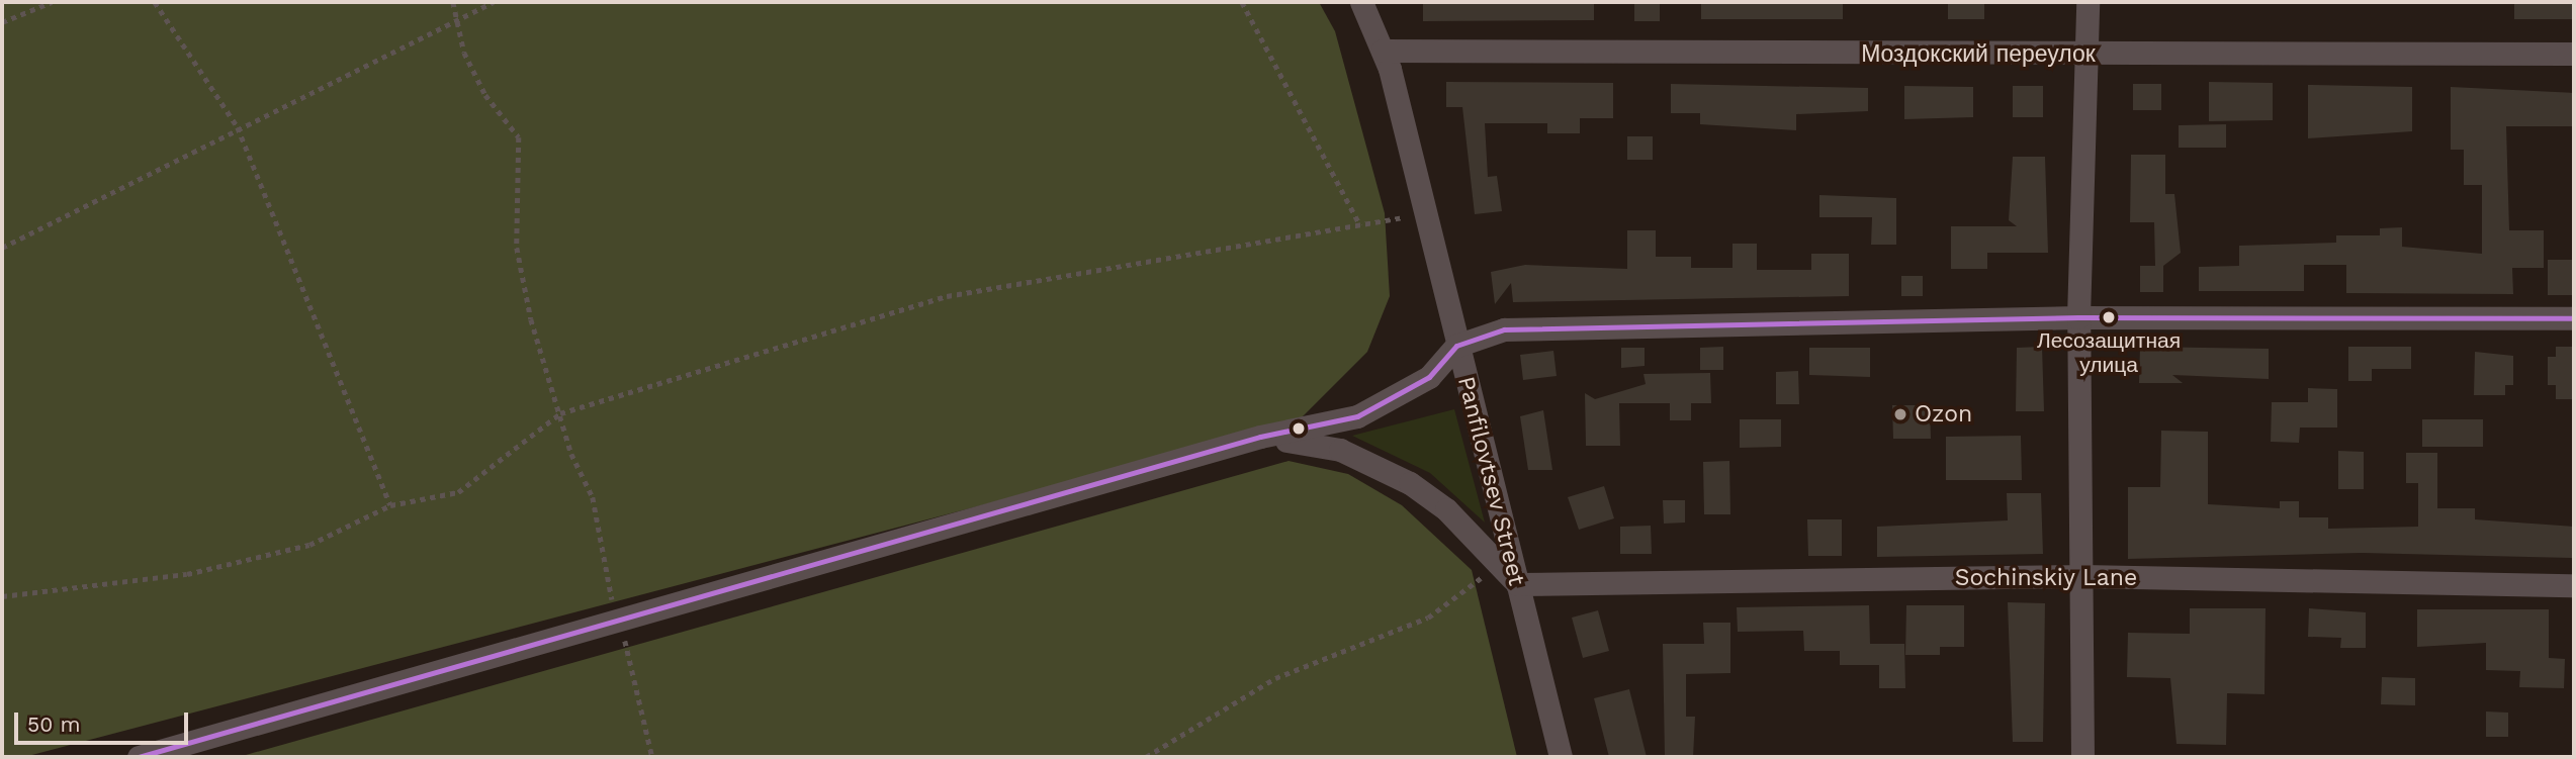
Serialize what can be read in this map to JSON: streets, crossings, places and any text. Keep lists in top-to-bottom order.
{
  "streets": {
    "street": ["Моздокский переулок", "Panfilovtsev Street", "Sochinskiy Lane"]
  },
  "crossings": [
    ["Моздокский переулок", "Panfilovtsev Street"],
    ["Panfilovtsev Street", "Sochinskiy Lane"]
  ],
  "places": ["Лесозащитная улица", "Ozon"],
  "scale_bar": "50 m"
}
